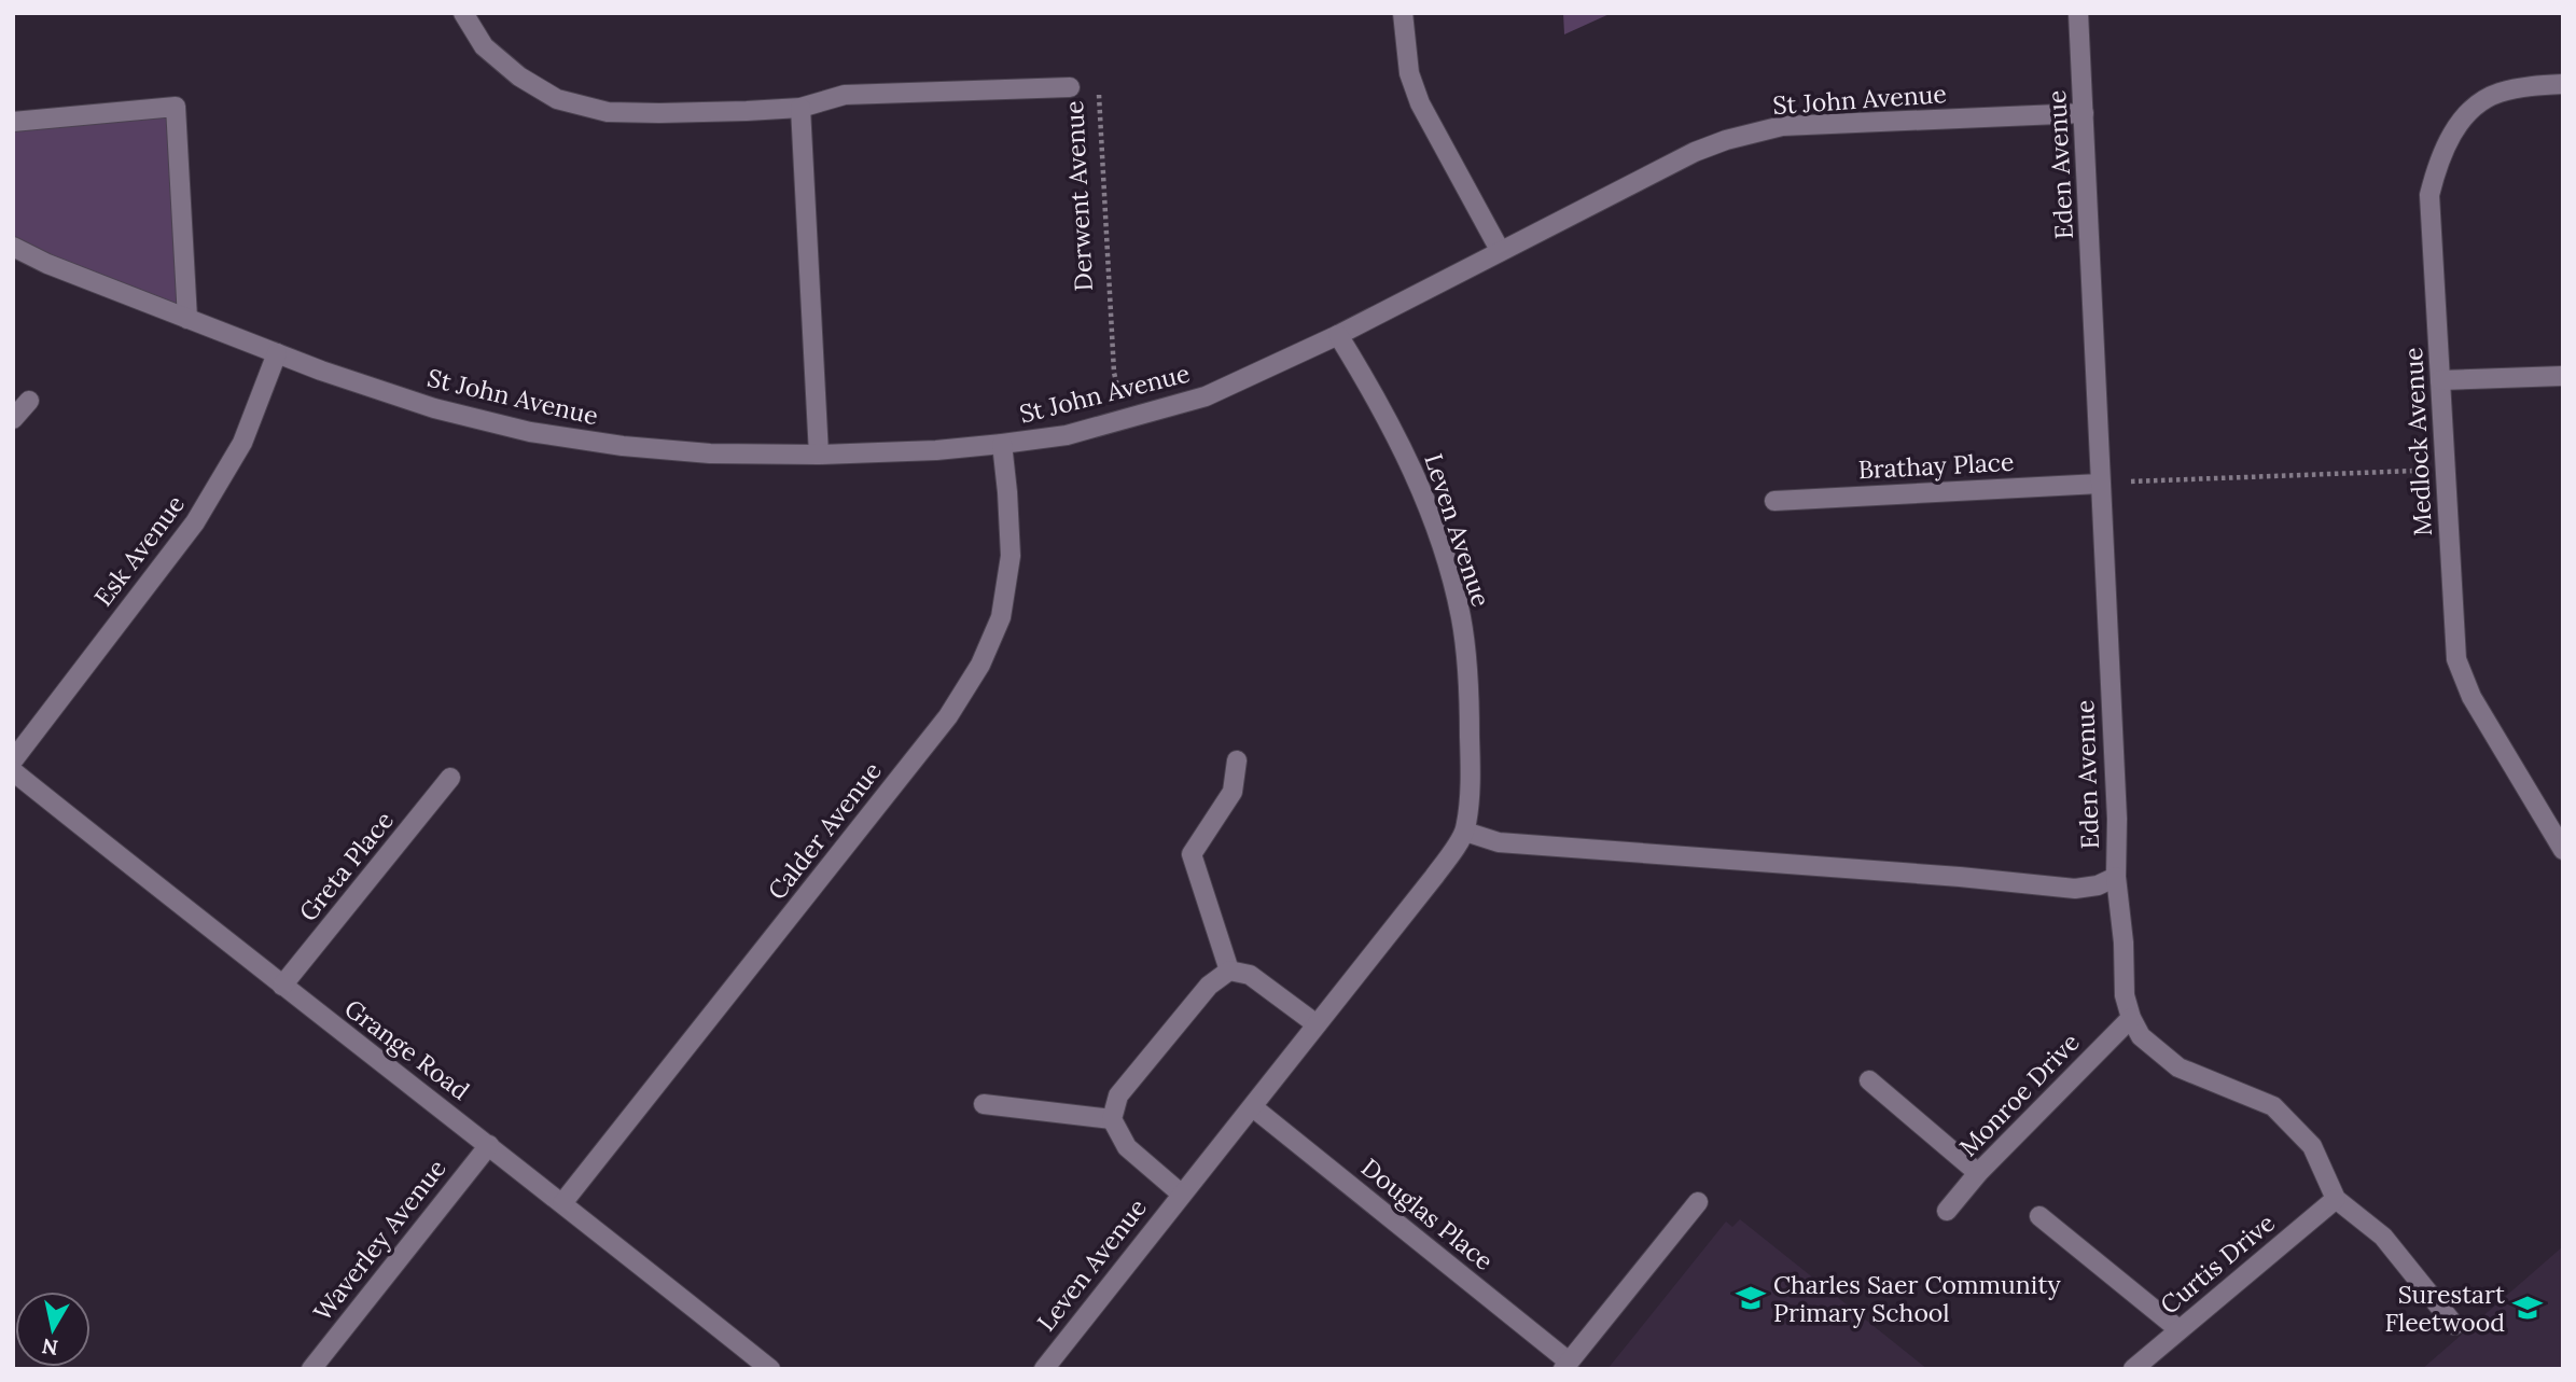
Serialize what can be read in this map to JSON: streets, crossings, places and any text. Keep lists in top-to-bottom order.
{
  "streets": {
    "street": [
      "St John Avenue",
      "Eden Avenue",
      "Derwent Avenue",
      "Medlock Avenue",
      "Brathay Place",
      "Leven Avenue",
      "Esk Avenue",
      "Calder Avenue",
      "Greta Place",
      "Grange Road",
      "Monroe Drive",
      "Douglas Place",
      "Waverley Avenue",
      "Curtis Drive"
    ]
  },
  "crossings": [
    ["St John Avenue", "Eden Avenue"],
    ["St John Avenue", "Derwent Avenue"],
    ["St John Avenue", "Leven Avenue"],
    ["St John Avenue", "Esk Avenue"],
    ["St John Avenue", "Calder Avenue"],
    ["Eden Avenue", "Brathay Place"],
    ["Eden Avenue", "Leven Avenue"],
    ["Leven Avenue", "Douglas Place"],
    ["Calder Avenue", "Grange Road"],
    ["Greta Place", "Grange Road"],
    ["Grange Road", "Waverley Avenue"]
  ],
  "places": {
    "school or university": ["Charles Saer Community Primary School", "Surestart Fleetwood"]
  },
  "north": "bottom"
}
